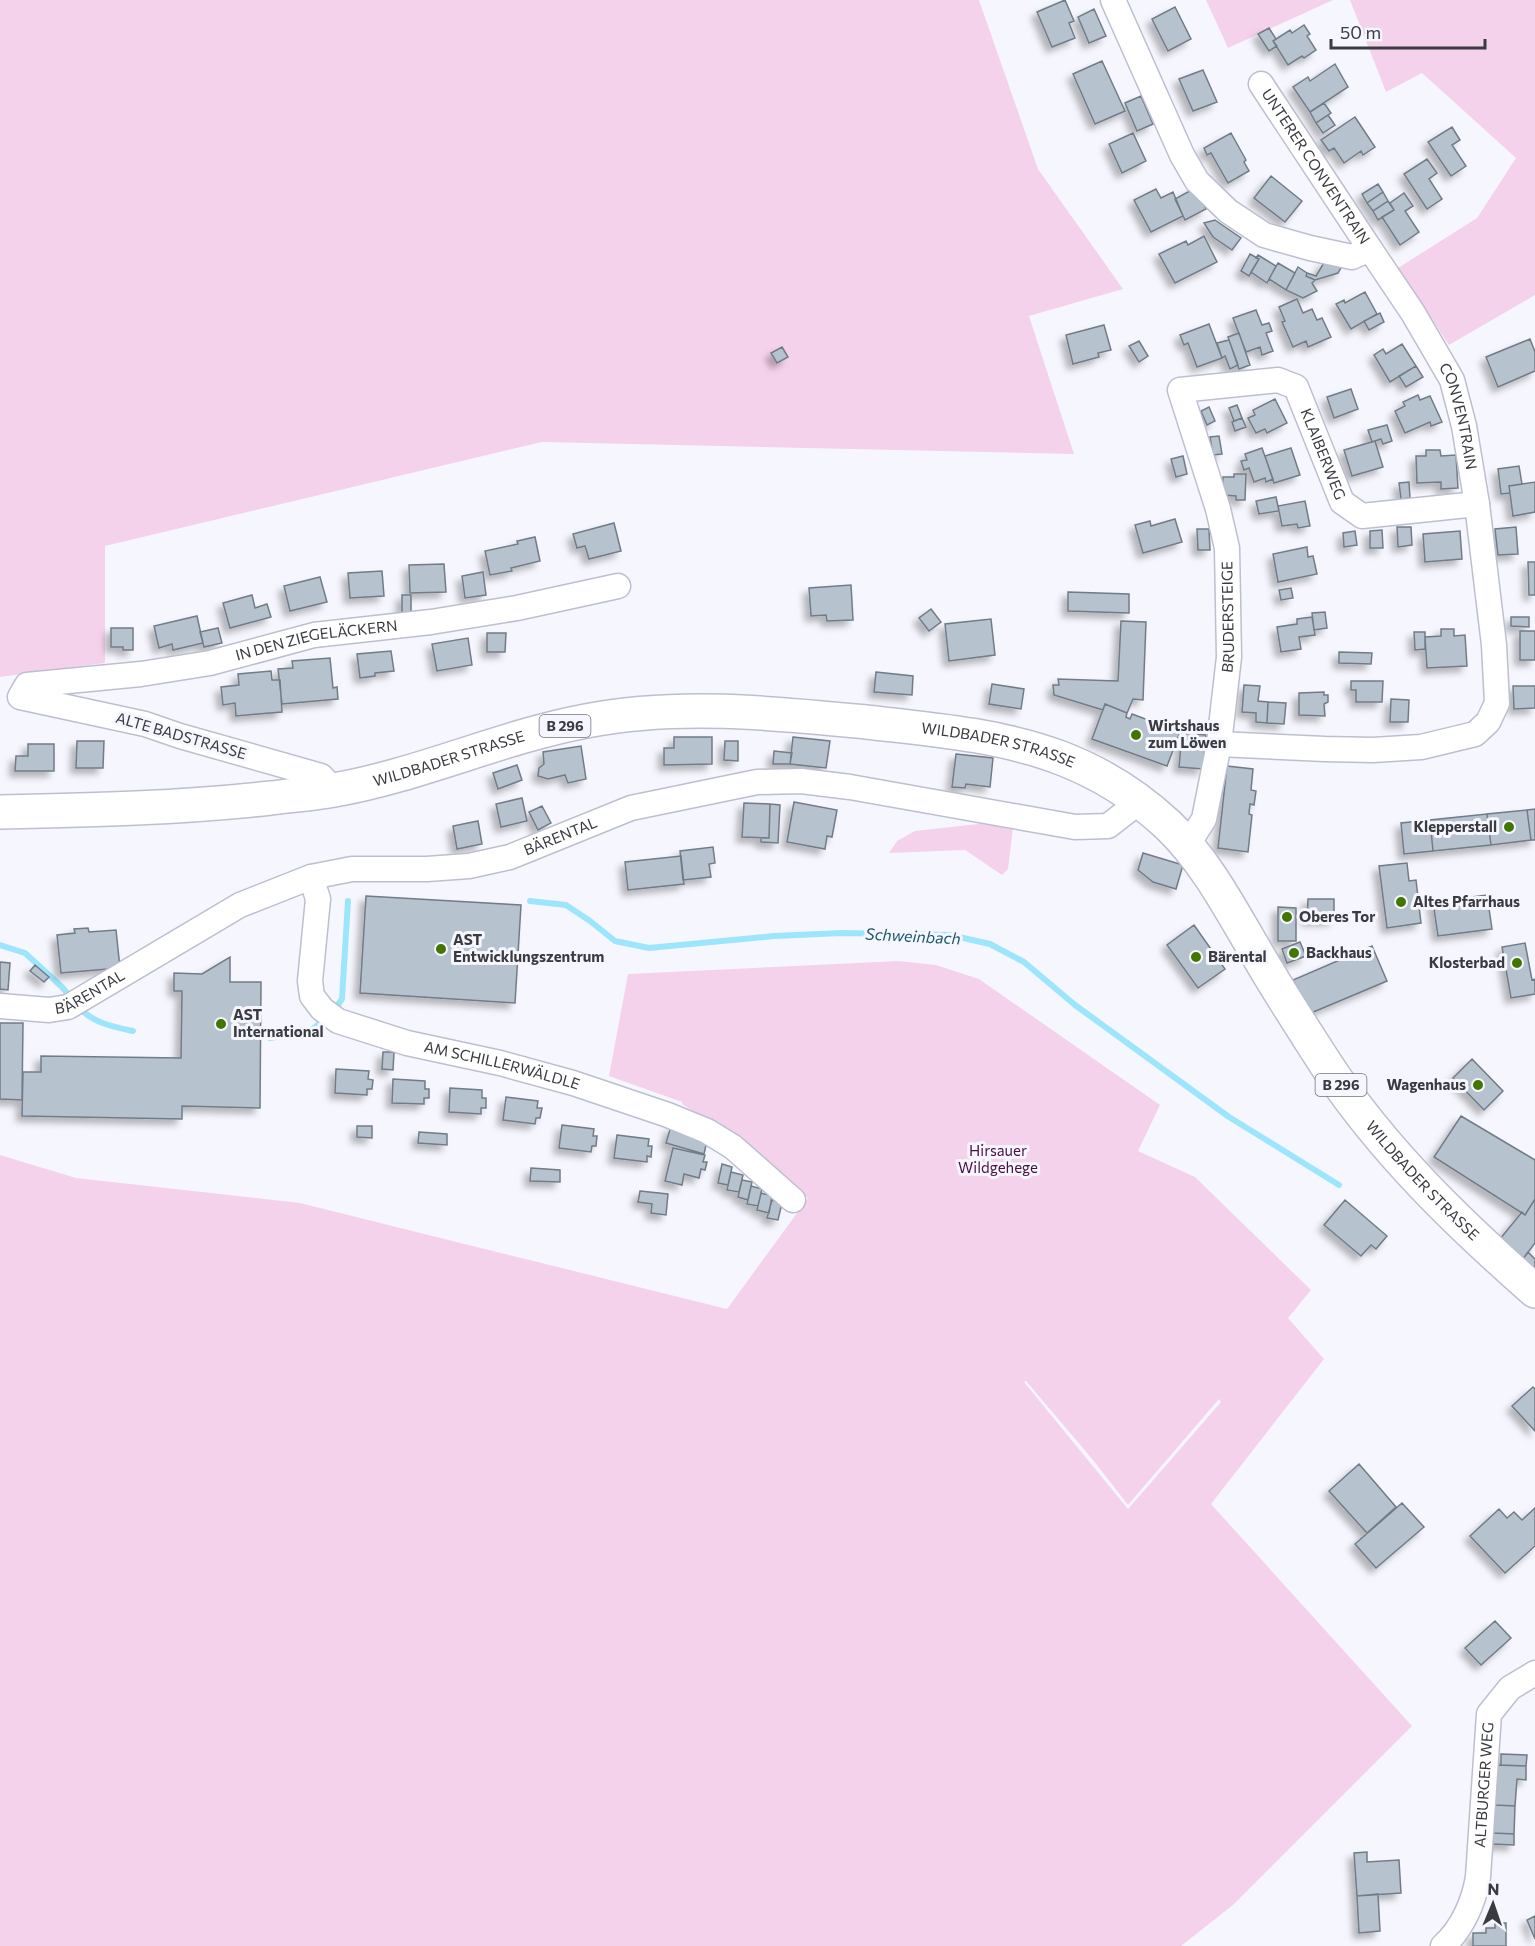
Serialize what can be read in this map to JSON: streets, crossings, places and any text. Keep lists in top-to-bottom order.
{
  "streets": {
    "main road": ["B 296", "WILDBADER STRASSE"],
    "street": [
      "UNTERER CONVENTRAIN",
      "CONVENTRAIN",
      "KLAIBERWEG",
      "BRUDERSTEIGE",
      "IN DEN ZIEGELÄCKERN",
      "ALTE BADSTRASSE",
      "BÄRENTAL",
      "AM SCHILLERWÄLDLE",
      "ALTBURGER WEG"
    ]
  },
  "crossings": [
    ["UNTERER CONVENTRAIN", "CONVENTRAIN"],
    ["CONVENTRAIN", "KLAIBERWEG"],
    ["CONVENTRAIN", "BRUDERSTEIGE"],
    ["KLAIBERWEG", "BRUDERSTEIGE"],
    ["BRUDERSTEIGE", "WILDBADER STRASSE"],
    ["IN DEN ZIEGELÄCKERN", "ALTE BADSTRASSE"],
    ["ALTE BADSTRASSE", "WILDBADER STRASSE"],
    ["WILDBADER STRASSE", "BÄRENTAL"],
    ["BÄRENTAL", "AM SCHILLERWÄLDLE"]
  ],
  "water": ["Schweinbach"],
  "parks": ["Hirsauer Wildgehege"],
  "places": [
    "Wirtshaus zum Löwen",
    "Klepperstall",
    "Altes Pfarrhaus",
    "Oberes Tor",
    "AST Entwicklungszentrum",
    "Backhaus",
    "Bärental",
    "Klosterbad",
    "AST International",
    "Wagenhaus"
  ],
  "scale_bar": "50 m",
  "north": "top"
}
